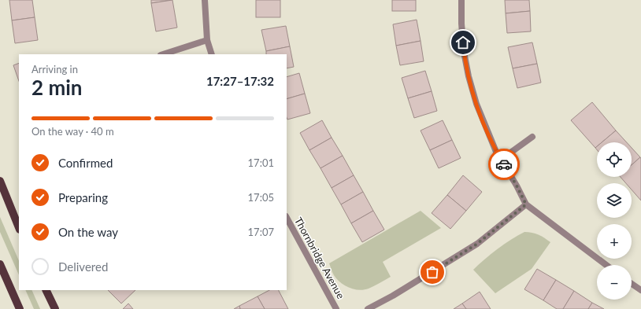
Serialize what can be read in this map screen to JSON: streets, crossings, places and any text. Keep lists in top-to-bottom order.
{
  "streets": {
    "street": ["Thornbridge Avenue"]
  },
  "page": {
    "heading": ["2 min", "Arriving in", "17:27–17:32"],
    "bar": "On the way · 40 m",
    "map_buttons": ["+", "−"],
    "list": [
      ["Confirmed", "17:01"],
      ["Preparing", "17:05"],
      ["On the way", "17:07"],
      "Delivered"
    ]
  }
}
